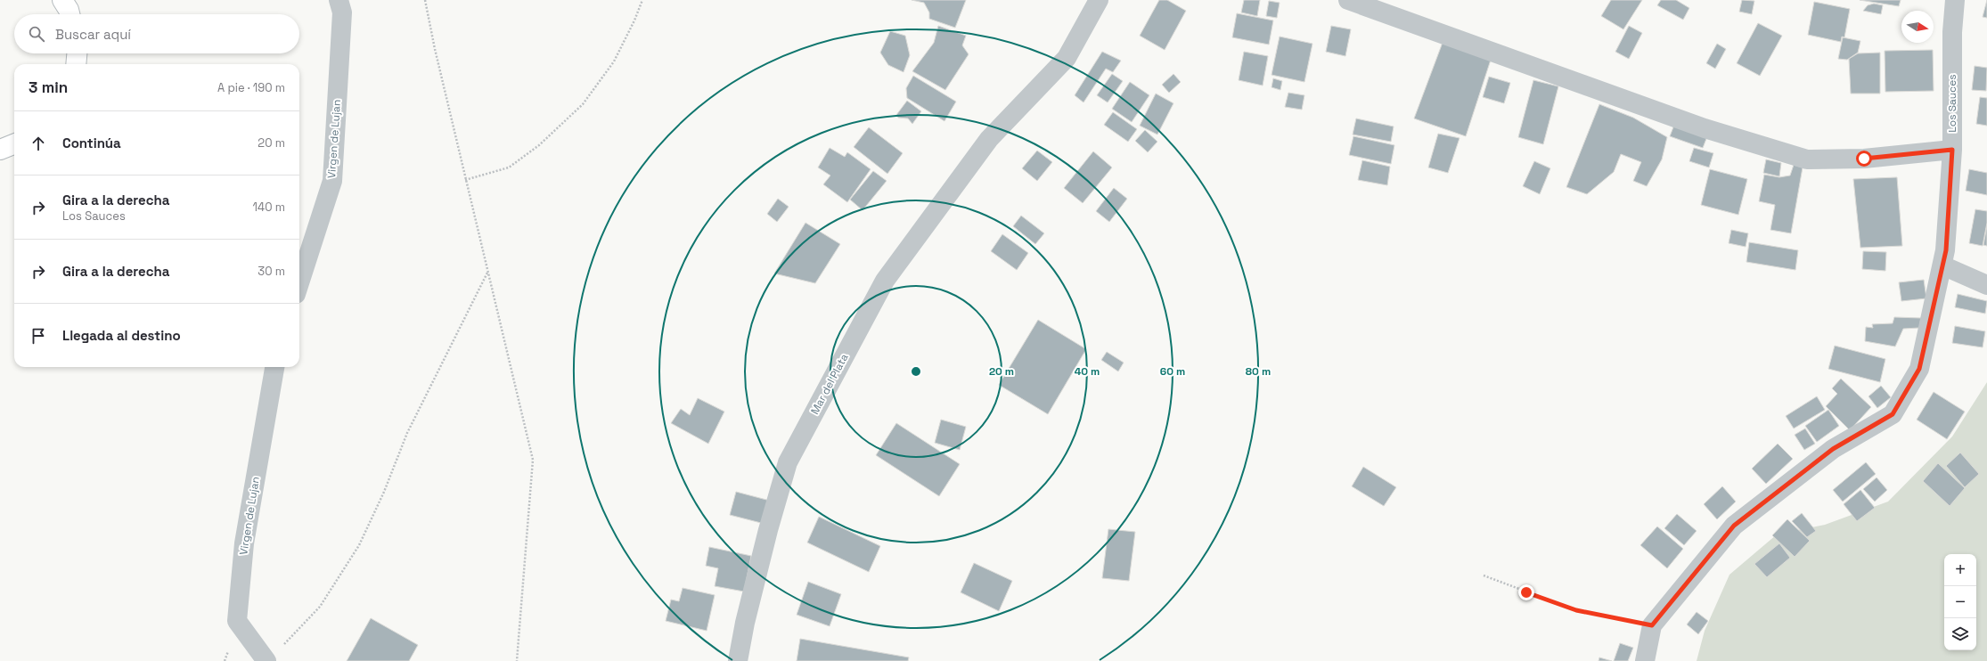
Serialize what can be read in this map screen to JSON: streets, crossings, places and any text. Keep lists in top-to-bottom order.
{
  "streets": {
    "street": ["Los Sauces", "Virgen de Lujan", "Mar del Plata"]
  },
  "north": "right",
  "page": {
    "search": "Buscar aquí",
    "heading": ["3 min", "A pie · 190 m"],
    "list": [
      ["Continúa", "20 m"],
      ["Gira a la derecha", "Los Sauces", "140 m"],
      ["Gira a la derecha", "30 m"],
      "Llegada al destino"
    ],
    "map_buttons": ["+", "−"]
  },
  "rings": [
    "20 m",
    "40 m",
    "60 m",
    "80 m"
  ]
}
